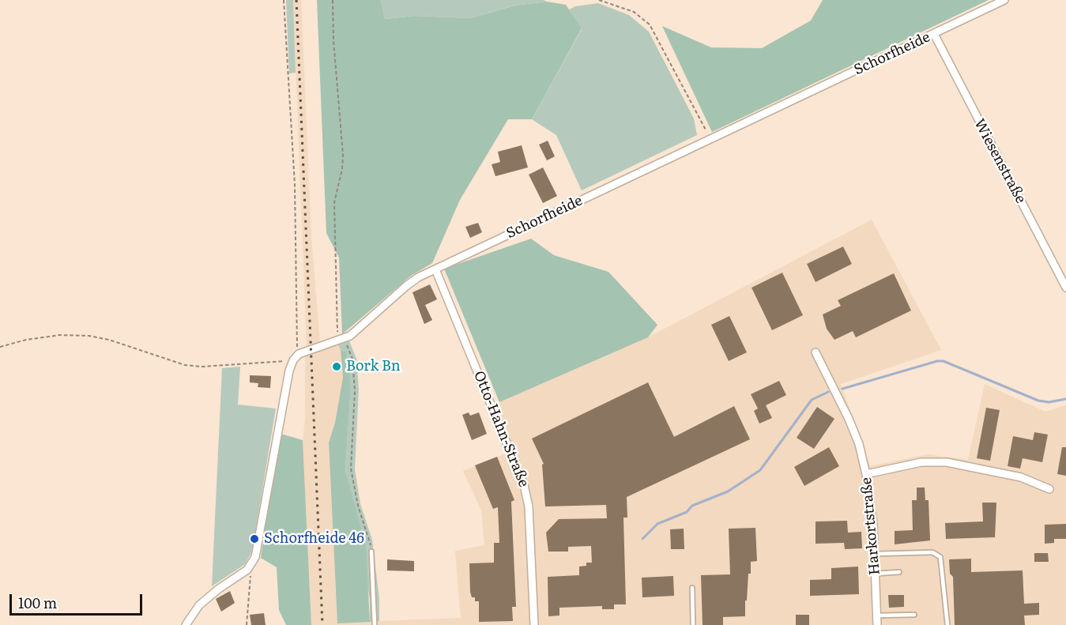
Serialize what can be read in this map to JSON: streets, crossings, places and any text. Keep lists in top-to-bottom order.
{
  "streets": {
    "street": [
      "Schorfheide",
      "Wiesenstraße",
      "Otto-Hahn-Straße",
      "Harkortstraße"
    ]
  },
  "crossings": [
    ["Schorfheide", "Wiesenstraße"],
    ["Schorfheide", "Otto-Hahn-Straße"]
  ],
  "places": ["Bork Bn", "Schorfheide 46"],
  "scale_bar": "100 m"
}
